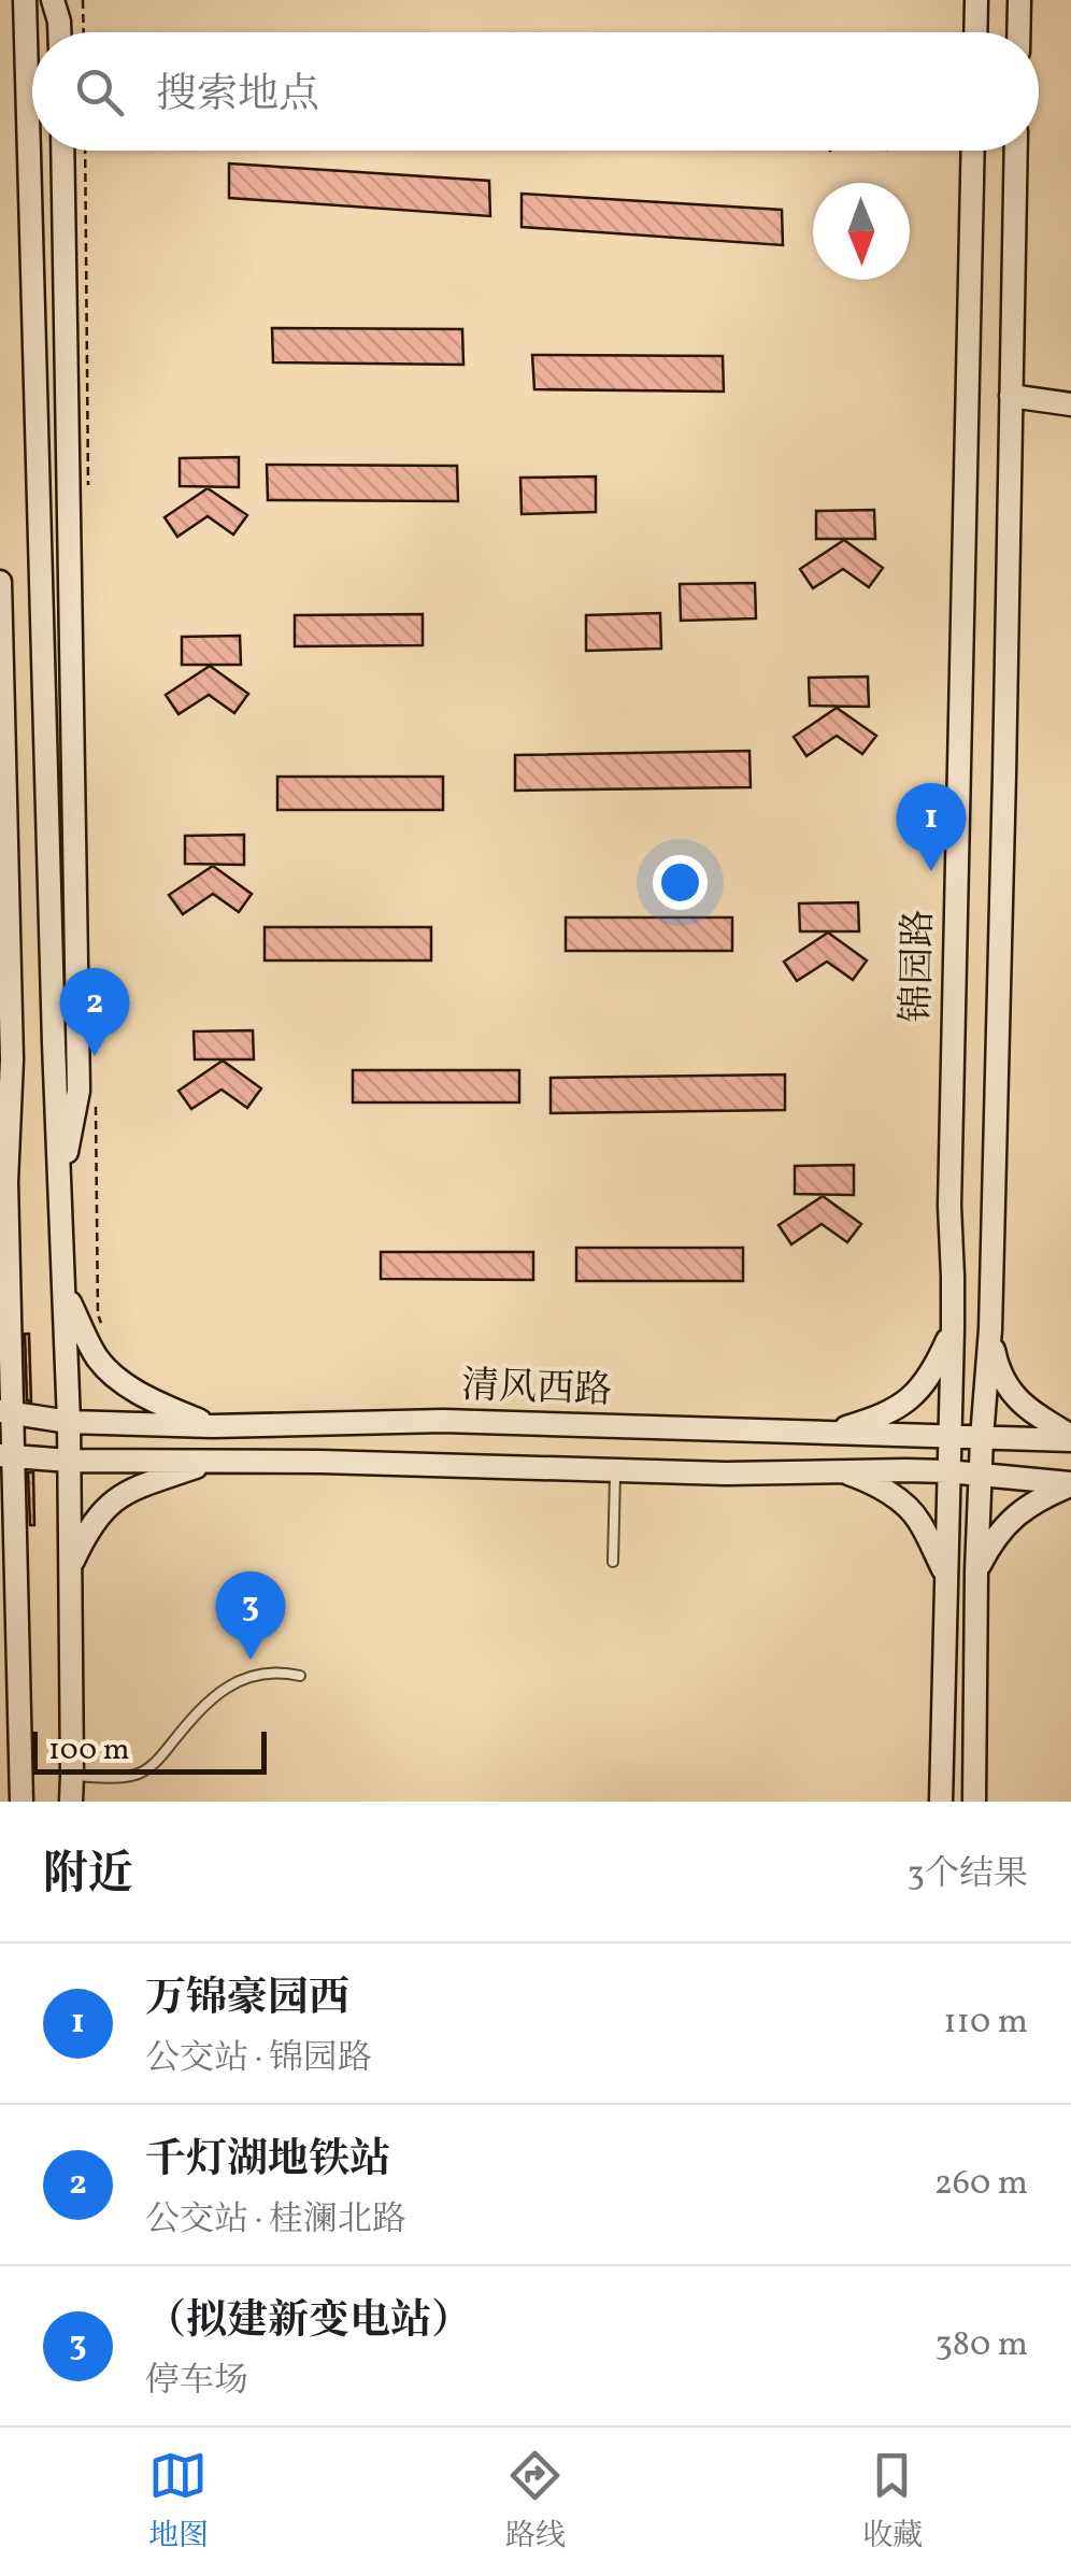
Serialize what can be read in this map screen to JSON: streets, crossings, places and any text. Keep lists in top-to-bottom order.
{
  "streets": {
    "main road": ["锦园路", "清风西路"]
  },
  "crossings": [
    ["锦园路", "清风西路"]
  ],
  "scale_bar": "100 m",
  "north": "bottom",
  "page": {
    "search": "搜索地点",
    "pins": ["1", "2", "3"],
    "scale": "100 m",
    "heading": ["附近", "3个结果"],
    "list": [
      {
        "mark": "1",
        "name": "万锦豪园西",
        "note": "公交站 · 锦园路",
        "value": "110 m"
      },
      {
        "mark": "2",
        "name": "千灯湖地铁站",
        "note": "公交站 · 桂澜北路",
        "value": "260 m"
      },
      {
        "mark": "3",
        "name": "（拟建新变电站）",
        "note": "停车场",
        "value": "380 m"
      }
    ],
    "nav": ["地图", "路线", "收藏"]
  }
}
